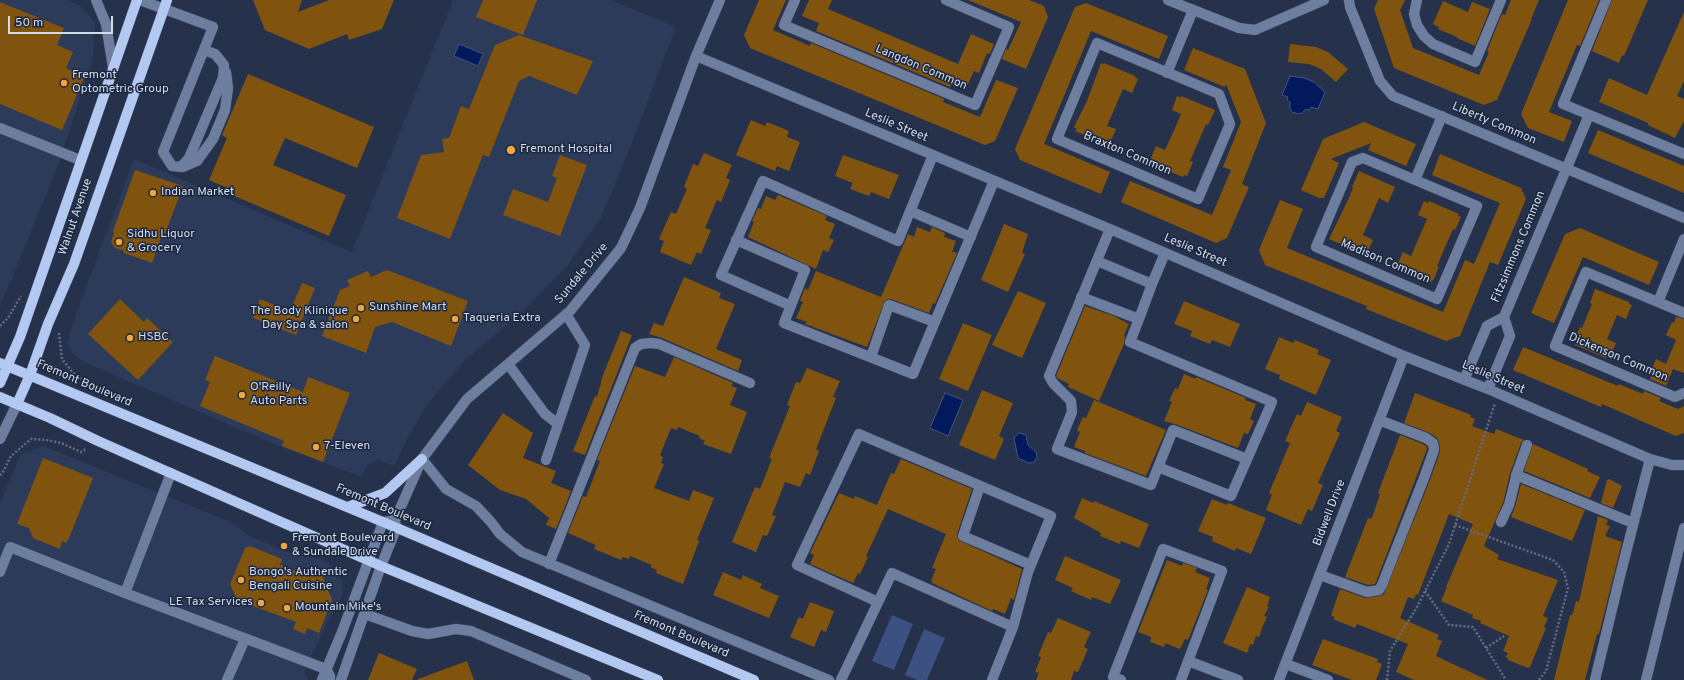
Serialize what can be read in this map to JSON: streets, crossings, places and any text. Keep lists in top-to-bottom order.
{
  "streets": {
    "main road": ["Walnut Avenue", "Fremont Boulevard"],
    "street": [
      "Langdon Common",
      "Liberty Common",
      "Leslie Street",
      "Braxton Common",
      "Fitzsimmons Common",
      "Madison Common",
      "Sundale Drive",
      "Dickenson Common",
      "Bidwell Drive"
    ]
  },
  "crossings": [
    ["Liberty Common", "Fitzsimmons Common"],
    ["Leslie Street", "Fitzsimmons Common"],
    ["Leslie Street", "Sundale Drive"],
    ["Leslie Street", "Bidwell Drive"],
    ["Walnut Avenue", "Fremont Boulevard"],
    ["Sundale Drive", "Fremont Boulevard"]
  ],
  "places": [
    "Fremont Optometric Group",
    "Fremont Hospital",
    "Indian Market",
    "Sidhu Liquor & Grocery",
    "Sunshine Mart",
    "The Body Klinique Day Spa & salon",
    "Taqueria Extra",
    "HSBC",
    "O'Reilly Auto Parts",
    "7-Eleven",
    "Fremont Boulevard & Sundale Drive",
    "Bongo's Authentic Bengali Cuisine",
    "LE Tax Services",
    "Mountain Mike's"
  ],
  "scale_bar": "50 m"
}
